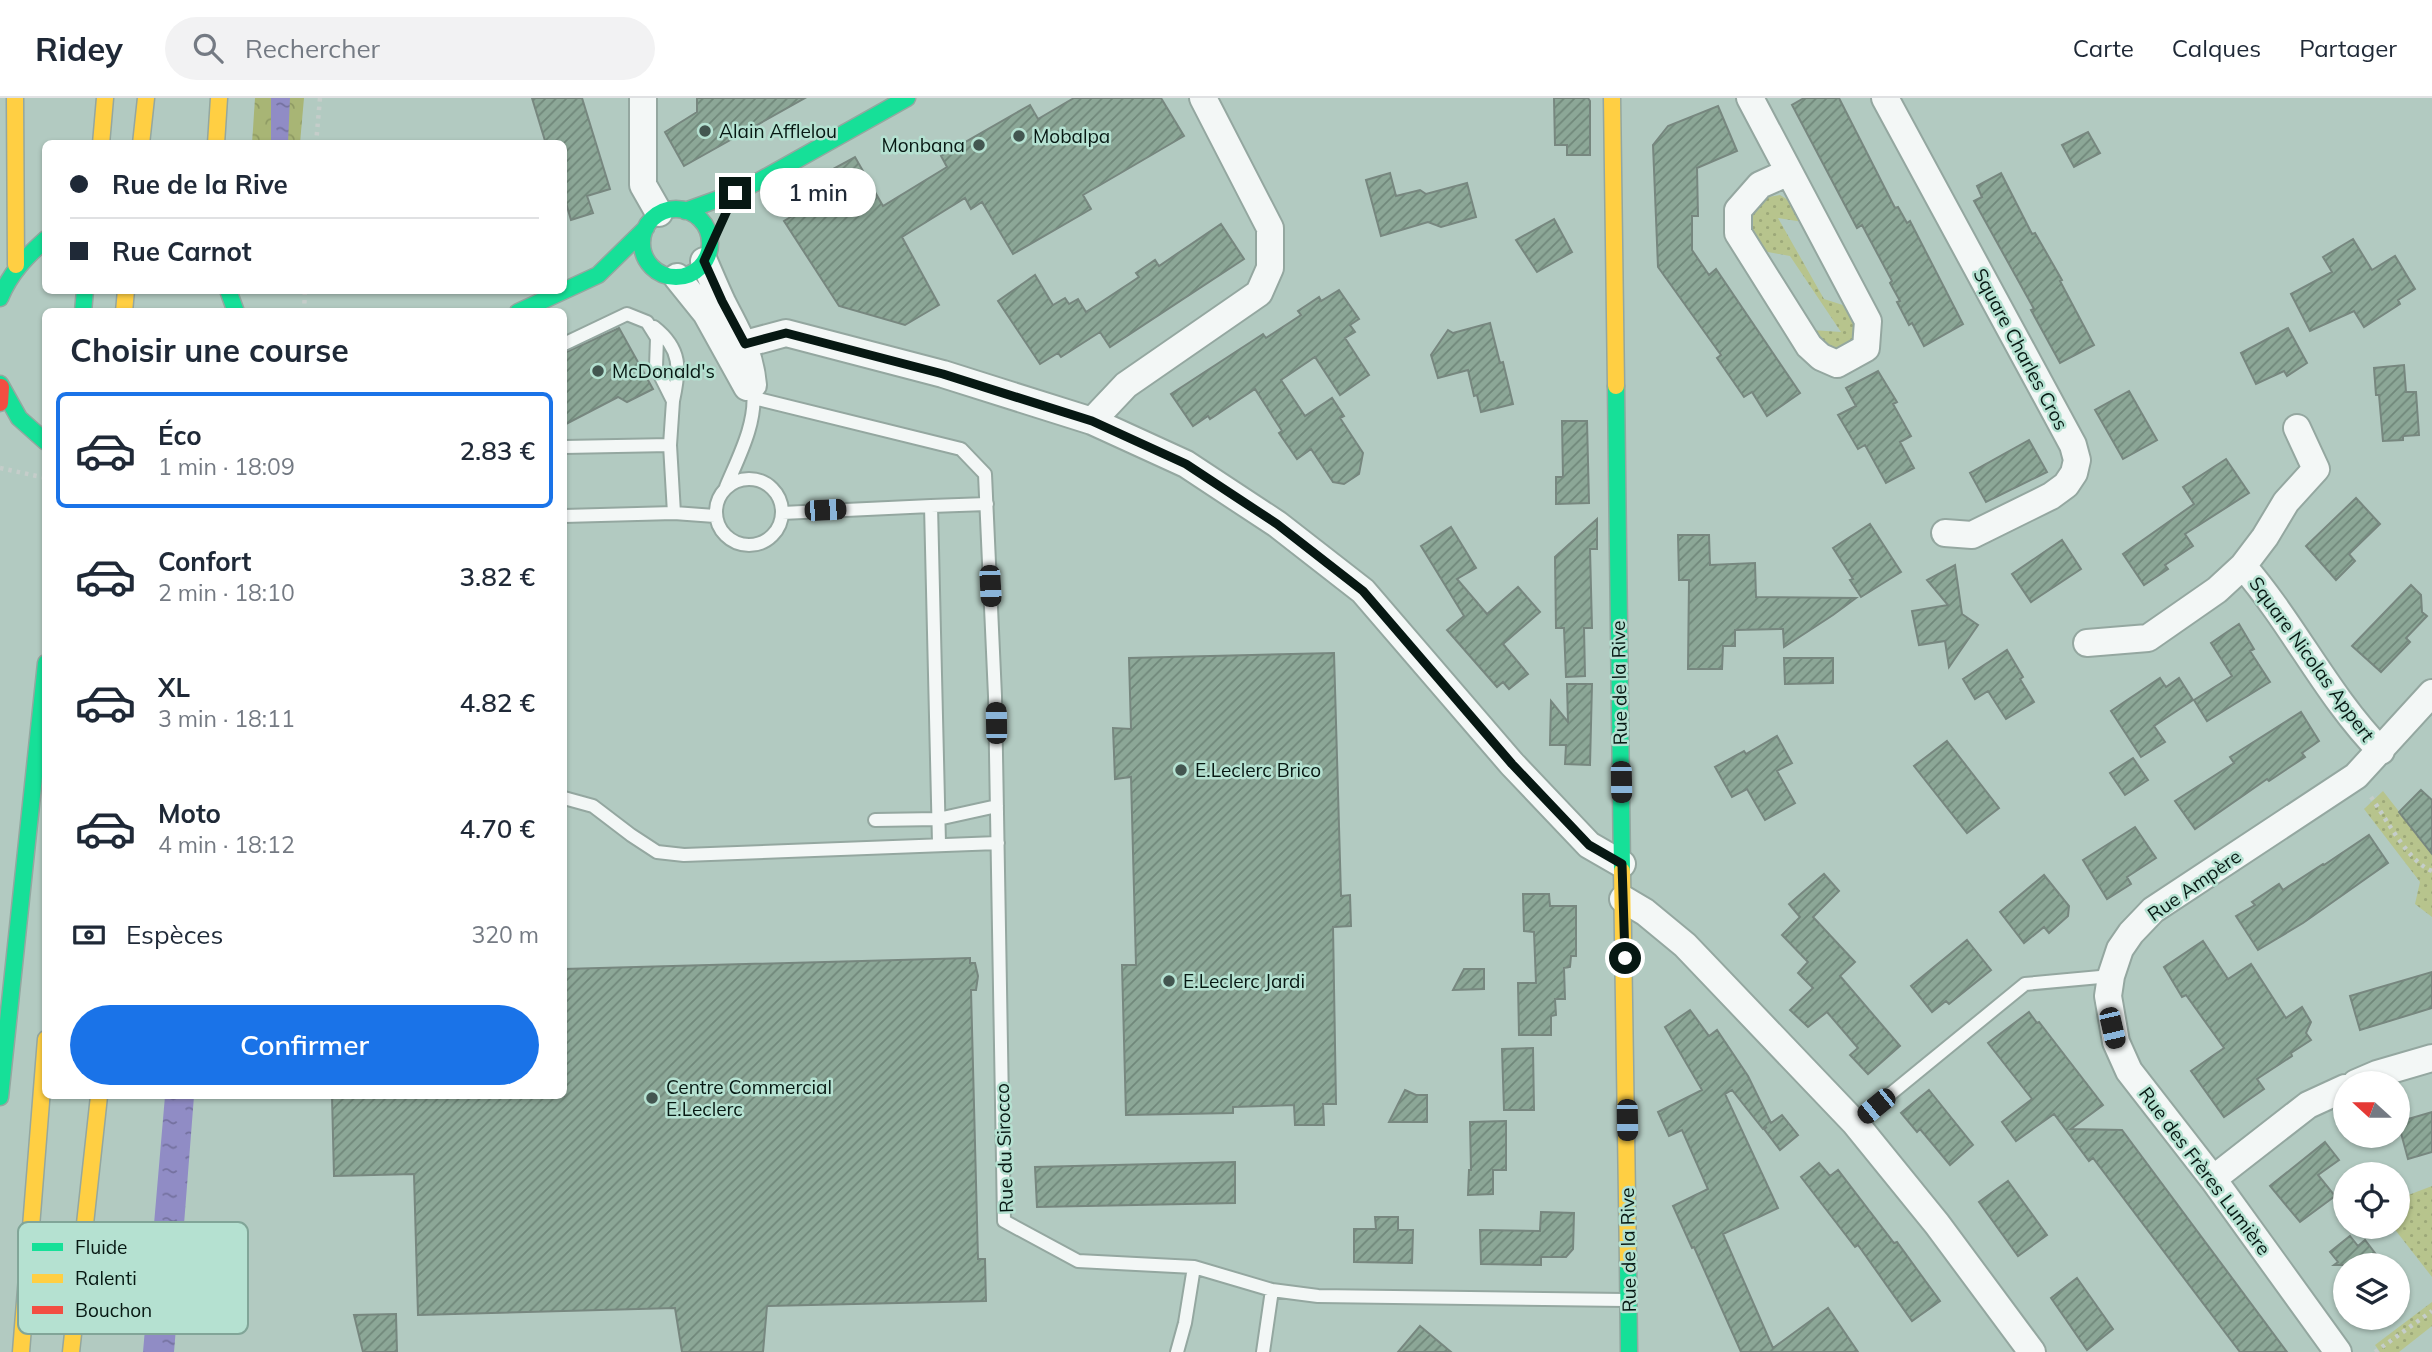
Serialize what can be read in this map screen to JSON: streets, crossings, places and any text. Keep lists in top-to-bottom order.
{
  "streets": {
    "main road": ["Rue de la Rive"],
    "street": [
      "Square Charles Cros",
      "Square Nicolas Appert",
      "Rue Ampère",
      "Rue des Frères Lumière"
    ],
    "lane": ["Rue du Sirocco"]
  },
  "crossings": [
    ["Square Nicolas Appert", "Rue Ampère"],
    ["Rue de la Rive", "Rue du Sirocco"],
    ["Rue Ampère", "Rue des Frères Lumière"]
  ],
  "places": [
    "Alain Afflelou",
    "Mobalpa",
    "Monbana",
    "McDonald's",
    "E.Leclerc Brico",
    "E.Leclerc Jardi",
    "Centre Commercial E.Leclerc"
  ],
  "legend": ["Fluide", "Ralenti", "Bouchon"],
  "north": "left",
  "page": {
    "header": "Ridey",
    "search": "Rechercher",
    "nav": ["Carte", "Calques", "Partager"],
    "banner": ["Rue de la Rive", "Rue Carnot"],
    "bubble": "1 min",
    "heading": "Choisir une course",
    "list": [
      {
        "name": "Éco",
        "note": "1 min · 18:09",
        "value": "2.83 €"
      },
      {
        "name": "Confort",
        "note": "2 min · 18:10",
        "value": "3.82 €"
      },
      {
        "name": "XL",
        "note": "3 min · 18:11",
        "value": "4.82 €"
      },
      {
        "name": "Moto",
        "note": "4 min · 18:12",
        "value": "4.70 €"
      }
    ],
    "pay": ["Espèces", "320 m"],
    "buttons": "Confirmer"
  }
}
